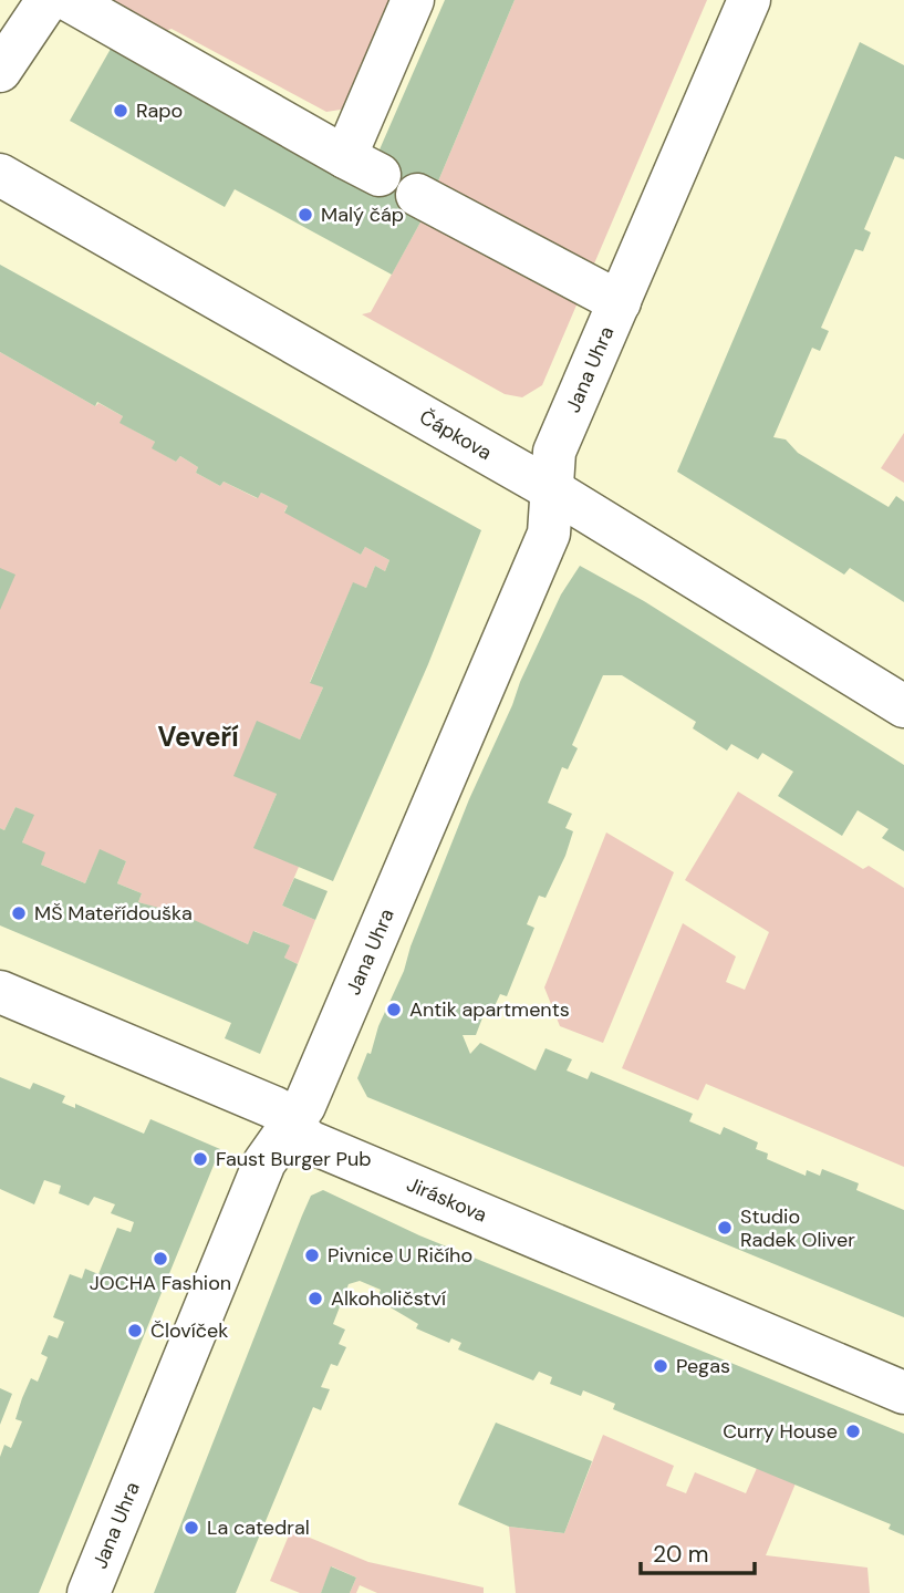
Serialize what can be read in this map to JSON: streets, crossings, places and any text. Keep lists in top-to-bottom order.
{
  "streets": {
    "street": ["Jana Uhra", "Čápkova", "Jiráskova"]
  },
  "crossings": [
    ["Jana Uhra", "Čápkova"],
    ["Jana Uhra", "Jiráskova"]
  ],
  "districts": ["Veveří"],
  "places": [
    "Rapo",
    "Malý čáp",
    "MŠ Mateřídouška",
    "Antik apartments",
    "Faust Burger Pub",
    "Studio Radek Oliver",
    "Pivnice U Ričího",
    "JOCHA Fashion",
    "Alkoholičství",
    "Človíček",
    "Pegas",
    "Curry House",
    "La catedral"
  ],
  "scale_bar": "20 m"
}
